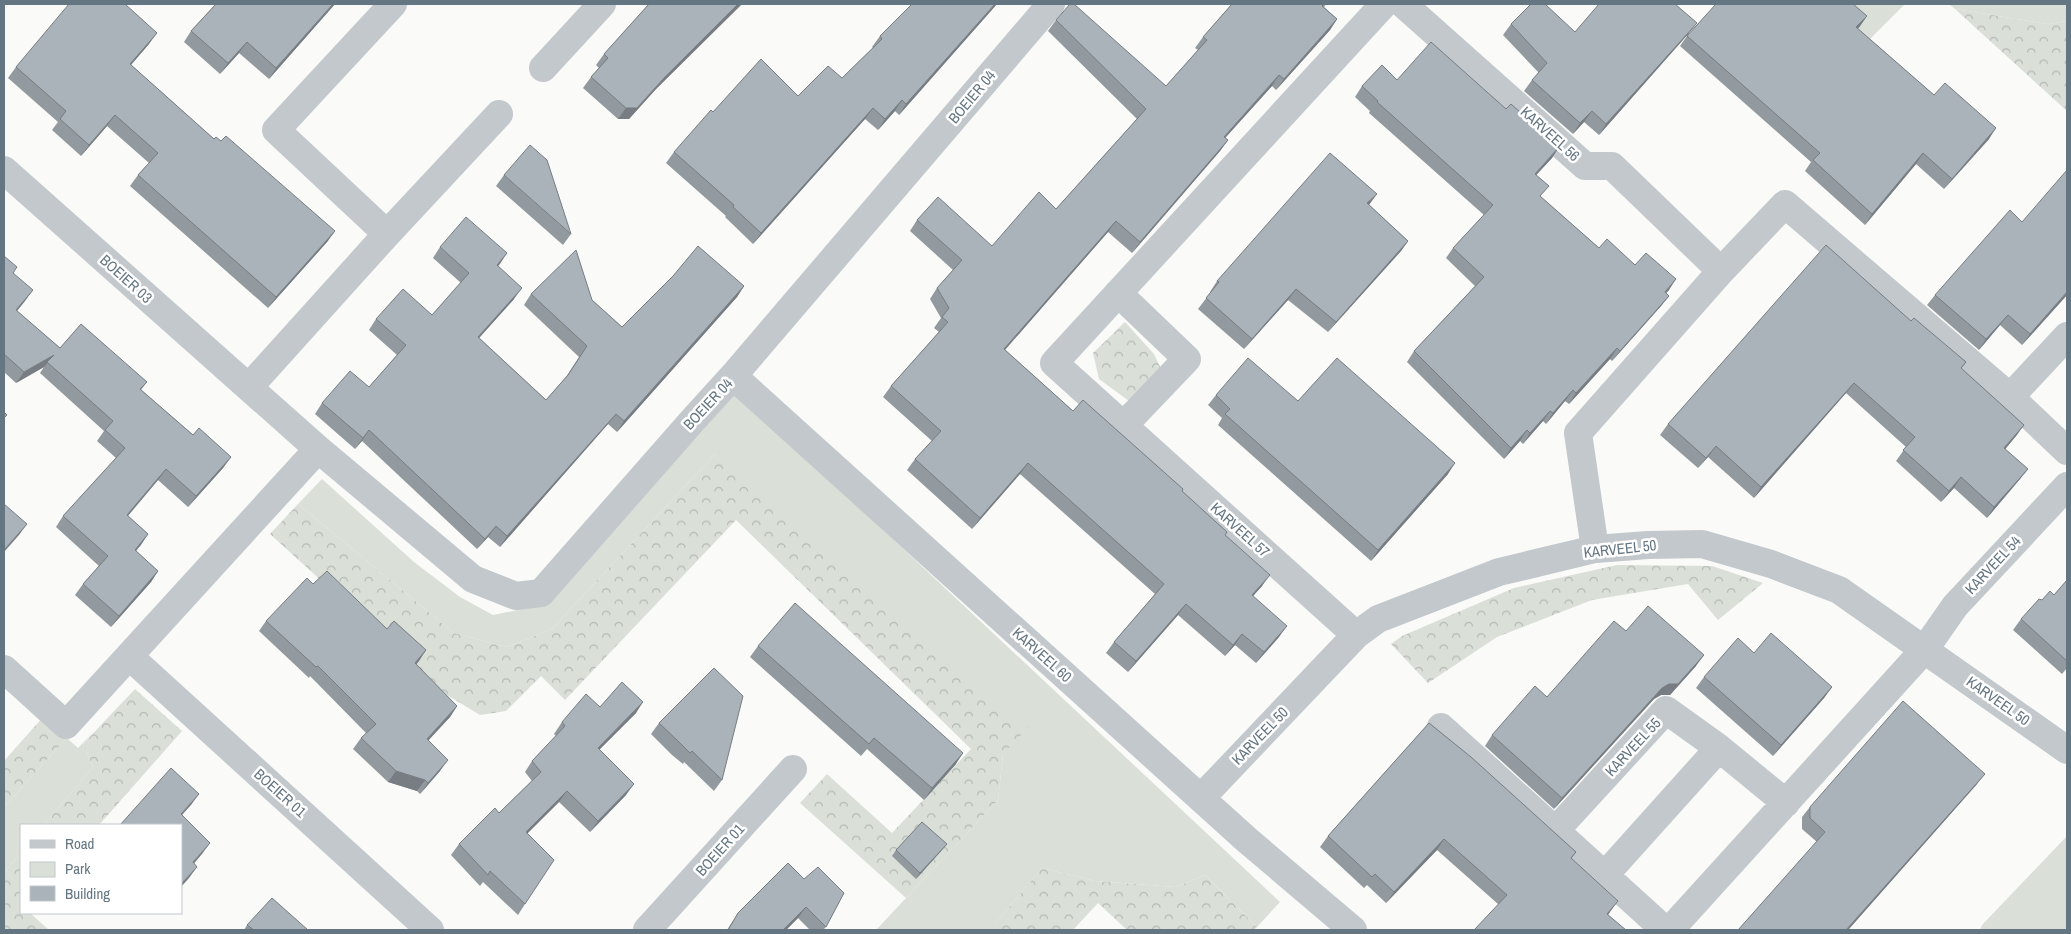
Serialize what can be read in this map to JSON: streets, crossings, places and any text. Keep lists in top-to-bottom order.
{
  "streets": {
    "street": [
      "BOEIER 04",
      "KARVEEL 56",
      "BOEIER 03",
      "KARVEEL 57",
      "KARVEEL 50",
      "KARVEEL 54",
      "KARVEEL 60",
      "KARVEEL 55",
      "BOEIER 01"
    ]
  },
  "crossings": [
    ["BOEIER 04", "BOEIER 03"],
    ["BOEIER 04", "KARVEEL 60"],
    ["KARVEEL 57", "KARVEEL 50"],
    ["KARVEEL 50", "KARVEEL 54"],
    ["KARVEEL 50", "KARVEEL 60"]
  ],
  "legend": ["Road", "Park", "Building"]
}
